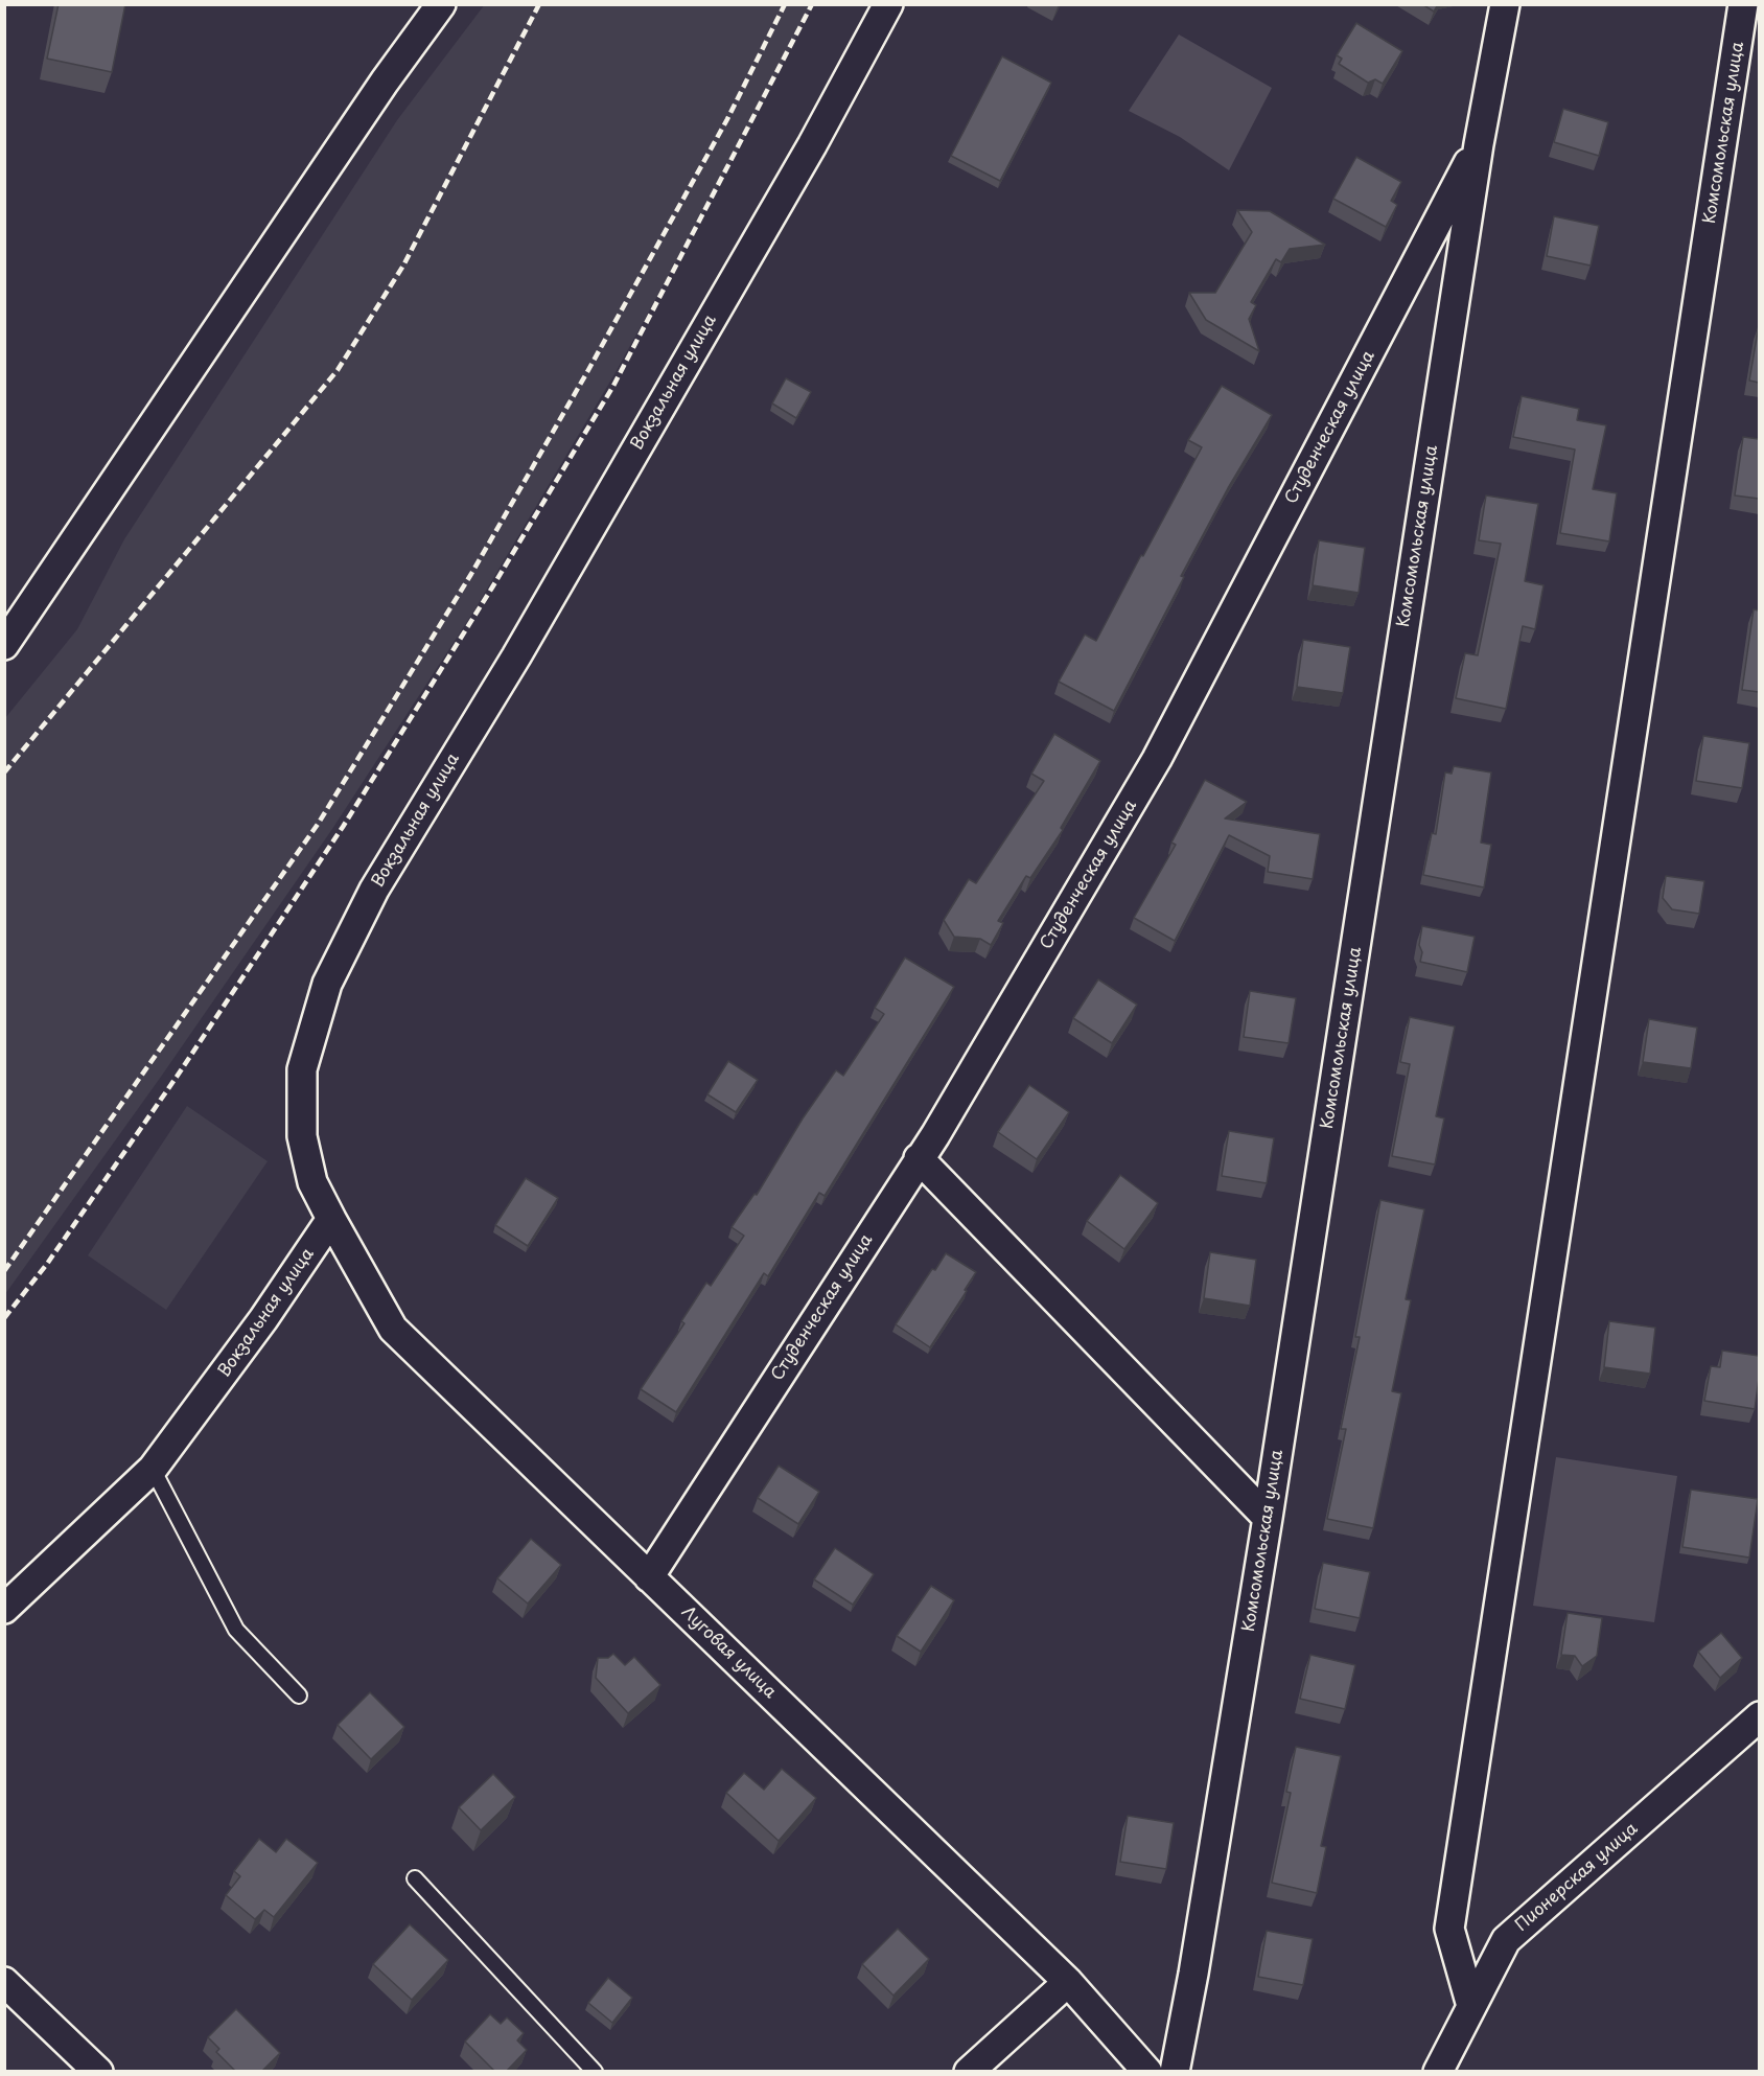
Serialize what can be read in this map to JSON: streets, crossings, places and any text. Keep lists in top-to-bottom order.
{
  "streets": {
    "street": [
      "Комсомольская улица",
      "Вокзальная улица",
      "Студенческая улица",
      "Луговая улица",
      "Пионерская улица"
    ]
  },
  "crossings": [
    ["Комсомольская улица", "Студенческая улица"],
    ["Комсомольская улица", "Пионерская улица"],
    ["Вокзальная улица", "Луговая улица"],
    ["Студенческая улица", "Луговая улица"]
  ]
}
